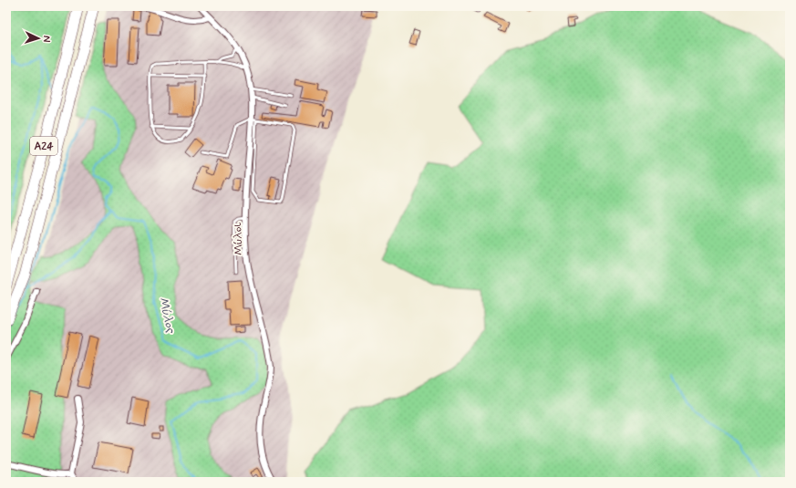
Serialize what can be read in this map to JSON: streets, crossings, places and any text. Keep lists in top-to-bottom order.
{
  "streets": {
    "highway": ["Α24"],
    "street": ["Μύλοι"]
  },
  "water": ["Μύλος"],
  "north": "right"
}
